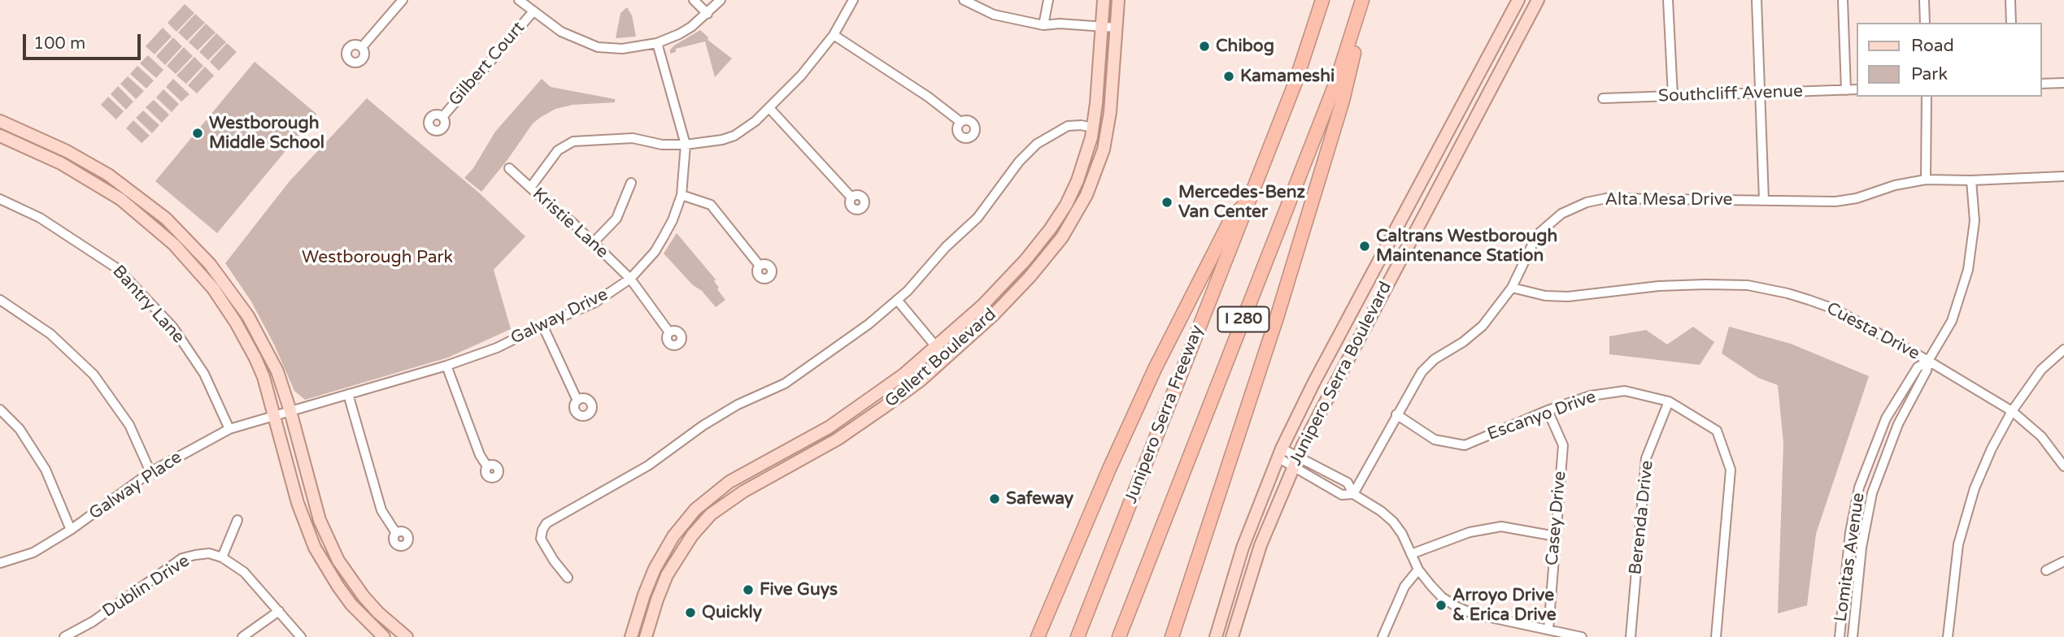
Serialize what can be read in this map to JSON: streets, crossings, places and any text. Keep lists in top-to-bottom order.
{
  "streets": {
    "highway": ["I 280", "Junipero Serra Freeway"],
    "main road": ["Gellert Boulevard", "Junipero Serra Boulevard"],
    "street": [
      "Gilbert Court",
      "Southcliff Avenue",
      "Alta Mesa Drive",
      "Kristie Lane",
      "Bantry Lane",
      "Galway Drive",
      "Cuesta Drive",
      "Escanyo Drive",
      "Galway Place",
      "Berenda Drive",
      "Casey Drive",
      "Lomitas Avenue",
      "Dublin Drive"
    ]
  },
  "crossings": [
    ["Alta Mesa Drive", "Cuesta Drive"],
    ["Alta Mesa Drive", "Escanyo Drive"],
    ["Alta Mesa Drive", "Lomitas Avenue"],
    ["Kristie Lane", "Galway Drive"],
    ["Bantry Lane", "Galway Place"],
    ["Galway Drive", "Galway Place"],
    ["Cuesta Drive", "Lomitas Avenue"],
    ["Escanyo Drive", "Berenda Drive"],
    ["Escanyo Drive", "Casey Drive"]
  ],
  "parks": ["Westborough Park"],
  "places": [
    "Chibog",
    "Kamameshi",
    "Westborough Middle School",
    "Mercedes-Benz Van Center",
    "Caltrans Westborough Maintenance Station",
    "Safeway",
    "Five Guys",
    "Arroyo Drive & Erica Drive",
    "Quickly"
  ],
  "legend": ["Road", "Park"],
  "scale_bar": "100 m"
}
